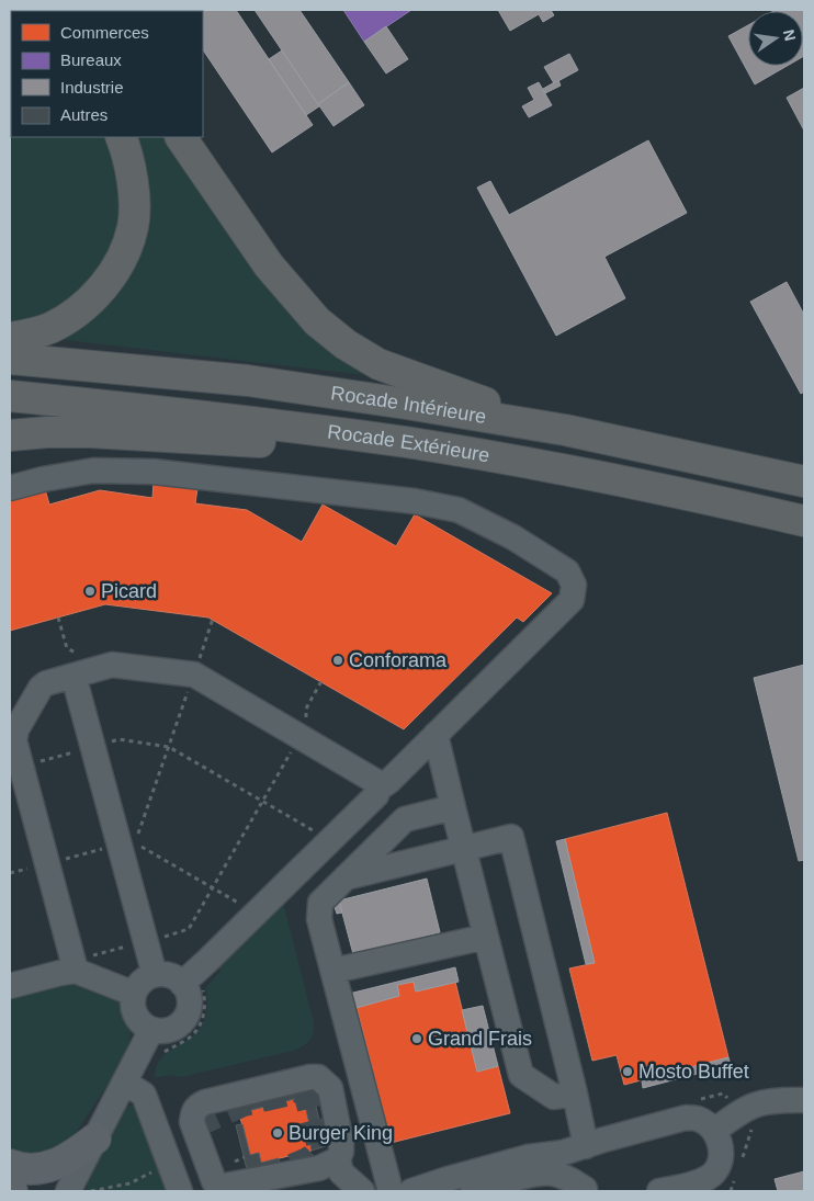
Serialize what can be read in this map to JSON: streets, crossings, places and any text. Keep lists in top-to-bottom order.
{
  "streets": {
    "highway": ["Rocade Intérieure", "Rocade Extérieure"]
  },
  "places": [
    "Picard",
    "Conforama",
    "Grand Frais",
    "Mosto Buffet",
    "Burger King"
  ],
  "legend": [
    "Commerces",
    "Bureaux",
    "Industrie",
    "Autres"
  ],
  "north": "right"
}
